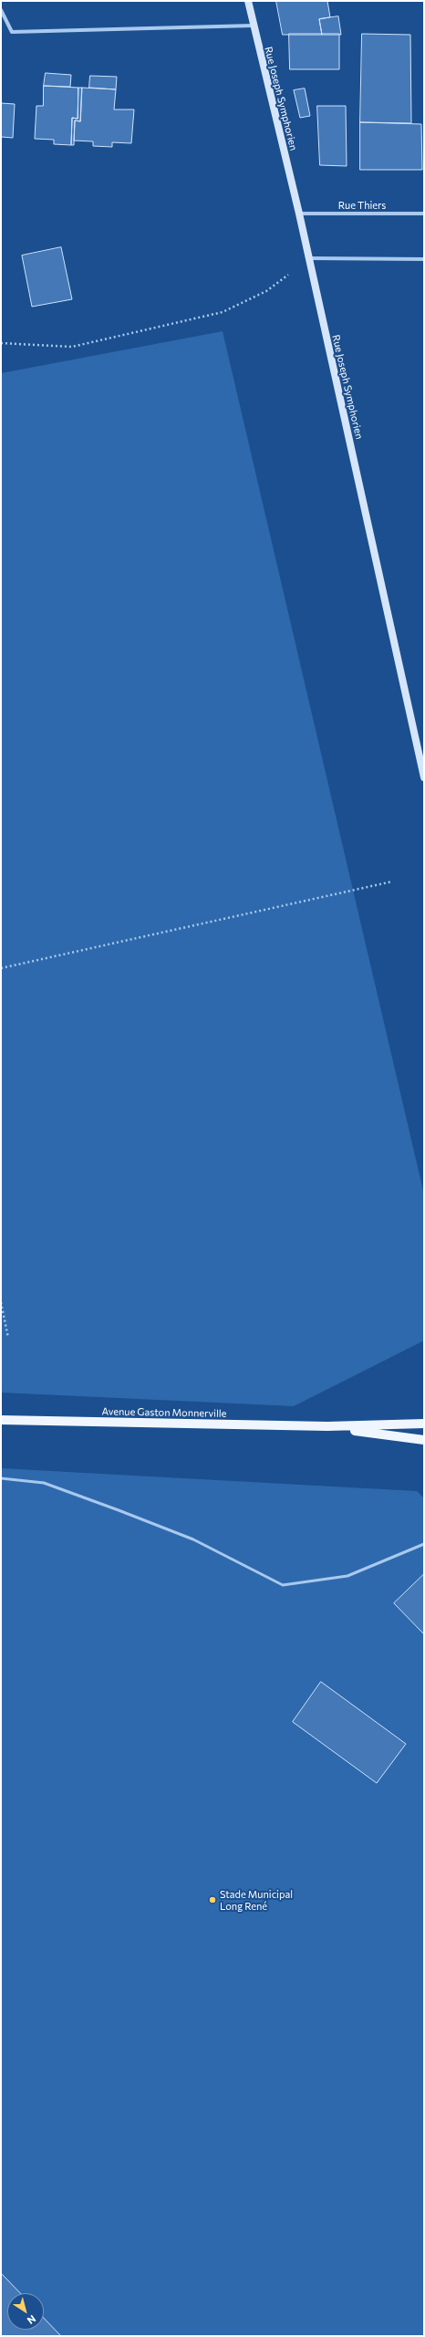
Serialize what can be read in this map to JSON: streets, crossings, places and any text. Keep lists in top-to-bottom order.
{
  "streets": {
    "main road": ["Avenue Gaston Monnerville"],
    "street": ["Rue Joseph Symphorien", "Rue Thiers"]
  },
  "crossings": [
    ["Rue Joseph Symphorien", "Rue Thiers"]
  ],
  "places": ["Stade Municipal Long René"],
  "north": "bottom right"
}
